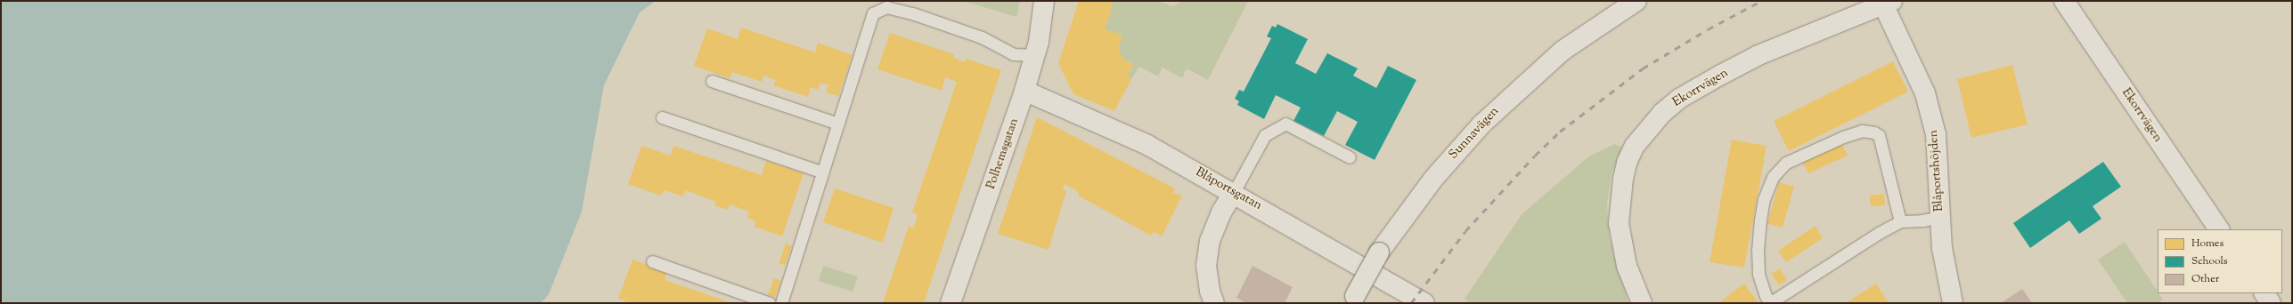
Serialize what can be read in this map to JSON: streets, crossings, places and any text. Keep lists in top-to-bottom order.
{
  "streets": {
    "street": [
      "Ekorrvägen",
      "Sunnavägen",
      "Polhemsgatan",
      "Blåportshöjden",
      "Blåportsgatan"
    ]
  },
  "crossings": [
    ["Ekorrvägen", "Blåportshöjden"],
    ["Polhemsgatan", "Blåportsgatan"]
  ],
  "legend": ["Homes", "Schools", "Other"]
}
